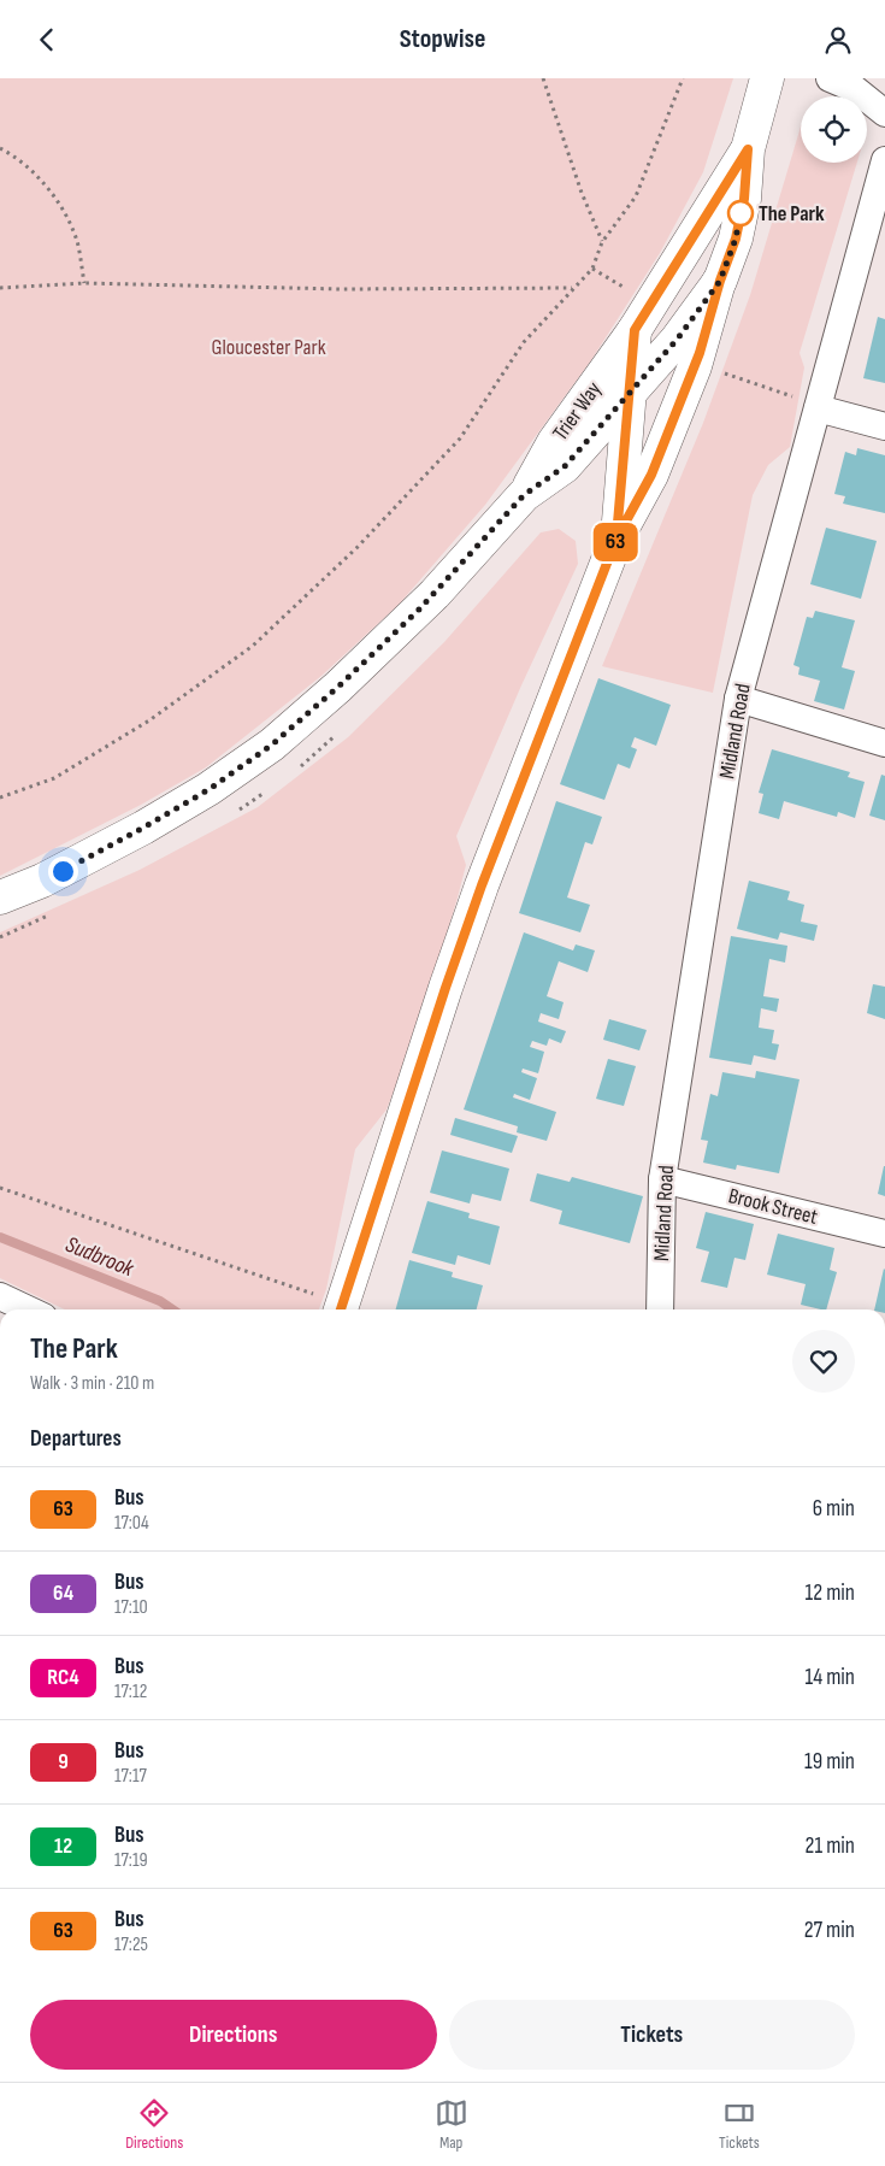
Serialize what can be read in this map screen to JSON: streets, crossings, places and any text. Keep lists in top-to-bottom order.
{
  "streets": {
    "main road": ["Trier Way"],
    "street": ["Midland Road", "Brook Street"]
  },
  "crossings": [
    ["Midland Road", "Brook Street"]
  ],
  "water": ["Sudbrook"],
  "parks": ["Gloucester Park"],
  "places": ["The Park"],
  "lines": ["bus line 63"],
  "page": {
    "header": "Stopwise",
    "on_map": "63",
    "heading": [
      ["The Park", "Walk · 3 min · 210 m"],
      "Departures"
    ],
    "list": [
      {
        "mark": "63",
        "name": "Bus",
        "note": "17:04",
        "value": "6 min"
      },
      {
        "mark": "64",
        "name": "Bus",
        "note": "17:10",
        "value": "12 min"
      },
      {
        "mark": "RC4",
        "name": "Bus",
        "note": "17:12",
        "value": "14 min"
      },
      {
        "mark": "9",
        "name": "Bus",
        "note": "17:17",
        "value": "19 min"
      },
      {
        "mark": "12",
        "name": "Bus",
        "note": "17:19",
        "value": "21 min"
      },
      {
        "mark": "63",
        "name": "Bus",
        "note": "17:25",
        "value": "27 min"
      }
    ],
    "buttons": ["Directions", "Tickets"],
    "tabs": ["Directions", "Map", "Tickets"]
  }
}
